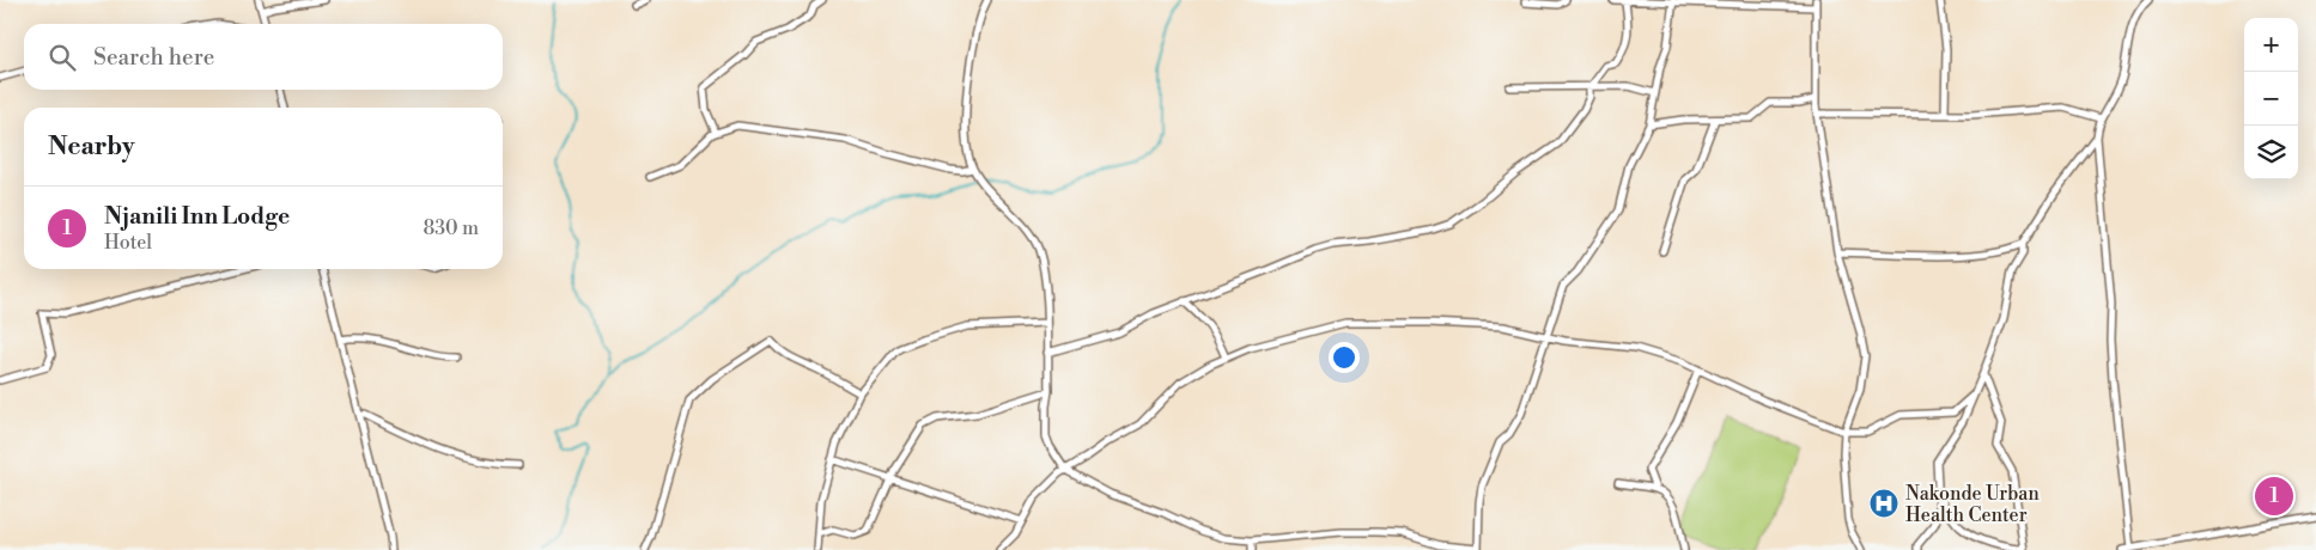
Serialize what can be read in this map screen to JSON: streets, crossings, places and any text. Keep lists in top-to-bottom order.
{
  "places": {
    "hospital": ["Nakonde Urban Health Center"]
  },
  "page": {
    "map_buttons": ["+", "−"],
    "search": "Search here",
    "heading": "Nearby",
    "list": [
      {
        "mark": "1",
        "name": "Njanili Inn Lodge",
        "note": "Hotel",
        "value": "830 m"
      }
    ],
    "pins": "1"
  }
}
